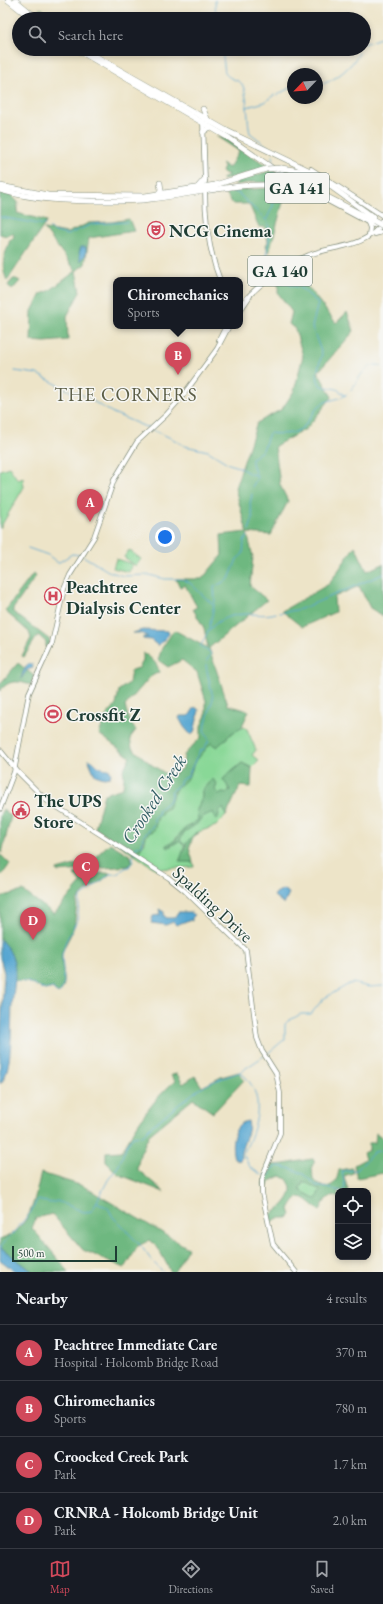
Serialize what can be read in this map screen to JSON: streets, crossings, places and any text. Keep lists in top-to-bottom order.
{
  "streets": {
    "highway": ["GA 141"],
    "main road": ["GA 140", "Spalding Drive"]
  },
  "crossings": [
    ["GA 141", "GA 140"]
  ],
  "districts": ["THE CORNERS"],
  "water": ["Crooked Creek"],
  "places": {
    "theatre": ["NCG Cinema"],
    "hospital": ["Peachtree Dialysis Center"],
    "sports": ["Crossfit Z"],
    "public building": ["The UPS Store"]
  },
  "scale_bar": "500 m",
  "north": "bottom left",
  "page": {
    "search": "Search here",
    "popup": ["Chiromechanics", "Sports"],
    "pins": [
      "B",
      "A",
      "C",
      "D"
    ],
    "scale": "500 m",
    "heading": ["Nearby", "4 results"],
    "list": [
      {
        "mark": "A",
        "name": "Peachtree Immediate Care",
        "note": "Hospital · Holcomb Bridge Road",
        "value": "370 m"
      },
      {
        "mark": "B",
        "name": "Chiromechanics",
        "note": "Sports",
        "value": "780 m"
      },
      {
        "mark": "C",
        "name": "Croocked Creek Park",
        "note": "Park",
        "value": "1.7 km"
      },
      {
        "mark": "D",
        "name": "CRNRA - Holcomb Bridge Unit",
        "note": "Park",
        "value": "2.0 km"
      }
    ],
    "nav": ["Map", "Directions", "Saved"]
  }
}
